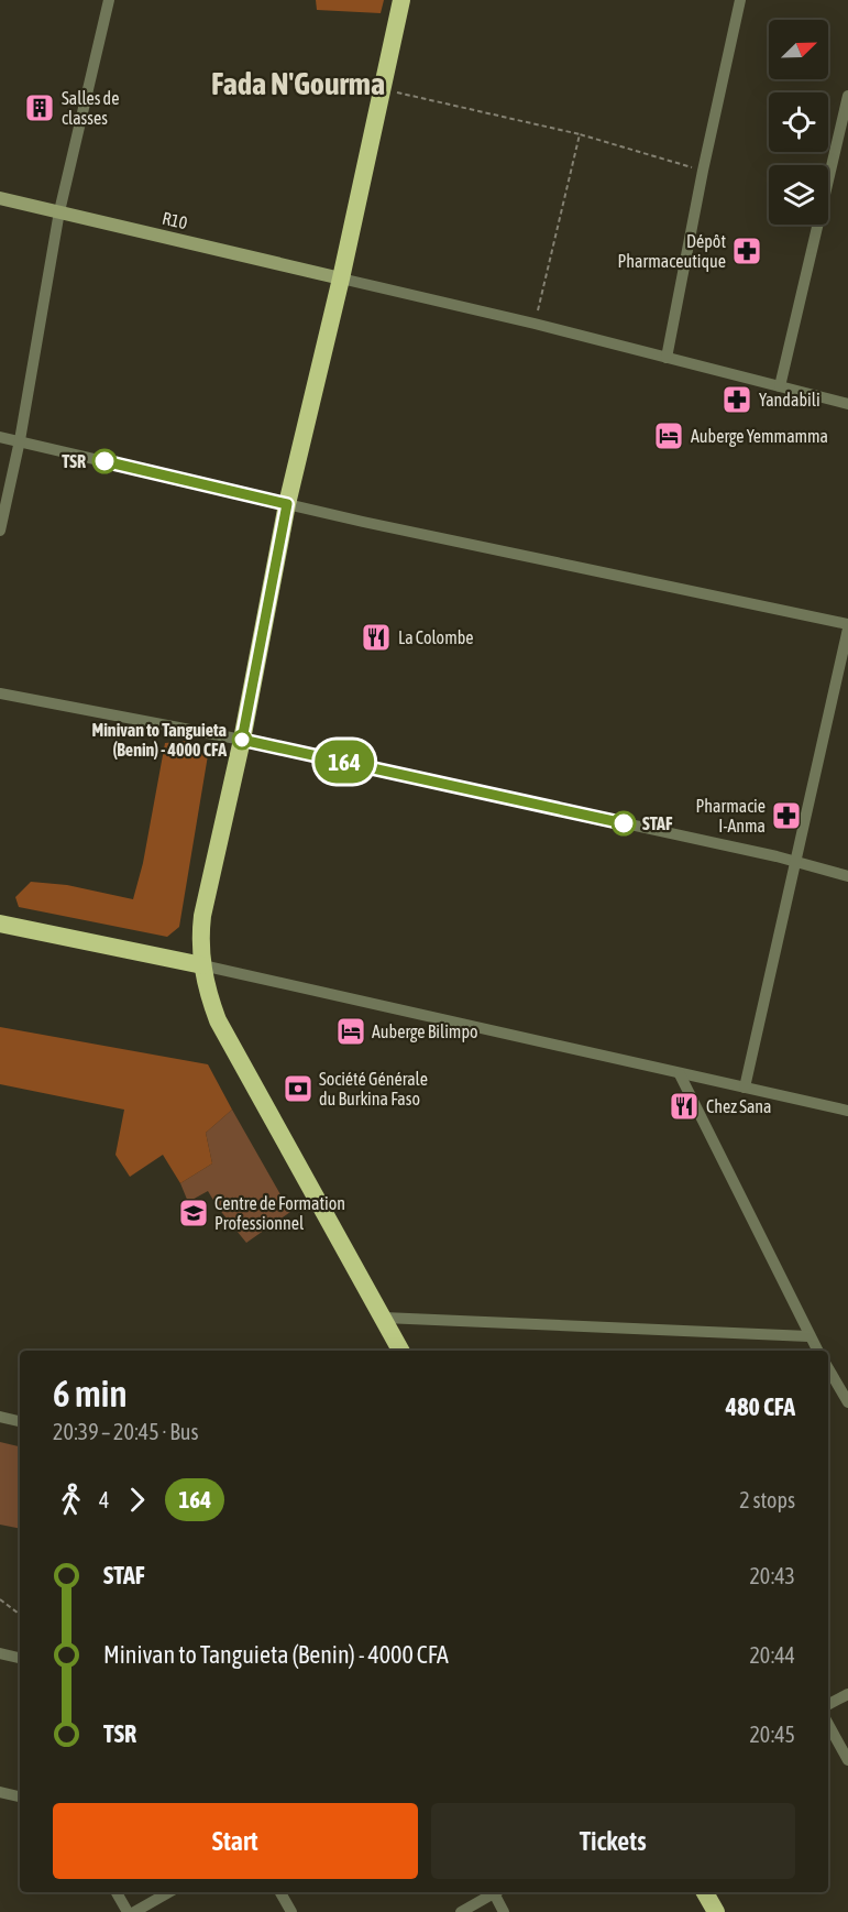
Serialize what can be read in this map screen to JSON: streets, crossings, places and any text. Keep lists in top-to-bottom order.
{
  "streets": {
    "main road": ["R10"]
  },
  "districts": ["Fada N'Gourma"],
  "places": {
    "building": ["Salles de classes"],
    "pharmacy": ["Dépôt Pharmaceutique", "Yandabili", "Pharmacie I-Anma"],
    "hotel": ["Auberge Yemmamma", "Auberge Bilimpo"],
    "other": ["TSR", "Minivan to Tanguieta (Benin) - 4000 CFA", "STAF"],
    "restaurant": ["La Colombe", "Chez Sana"],
    "bank": ["Société Générale du Burkina Faso"],
    "school or university": ["Centre de Formation Professionnel"]
  },
  "lines": ["bus line 164"],
  "north": "top right",
  "page": {
    "on_map": "164",
    "heading": ["6 min", "20:39 – 20:45 · Bus", "480 CFA"],
    "legs": ["4", "164", "2 stops"],
    "list": [
      {
        "name": "STAF",
        "value": "20:43"
      },
      {
        "name": "Minivan to Tanguieta (Benin) - 4000 CFA",
        "value": "20:44"
      },
      {
        "name": "TSR",
        "value": "20:45"
      }
    ],
    "buttons": ["Start", "Tickets"]
  }
}
